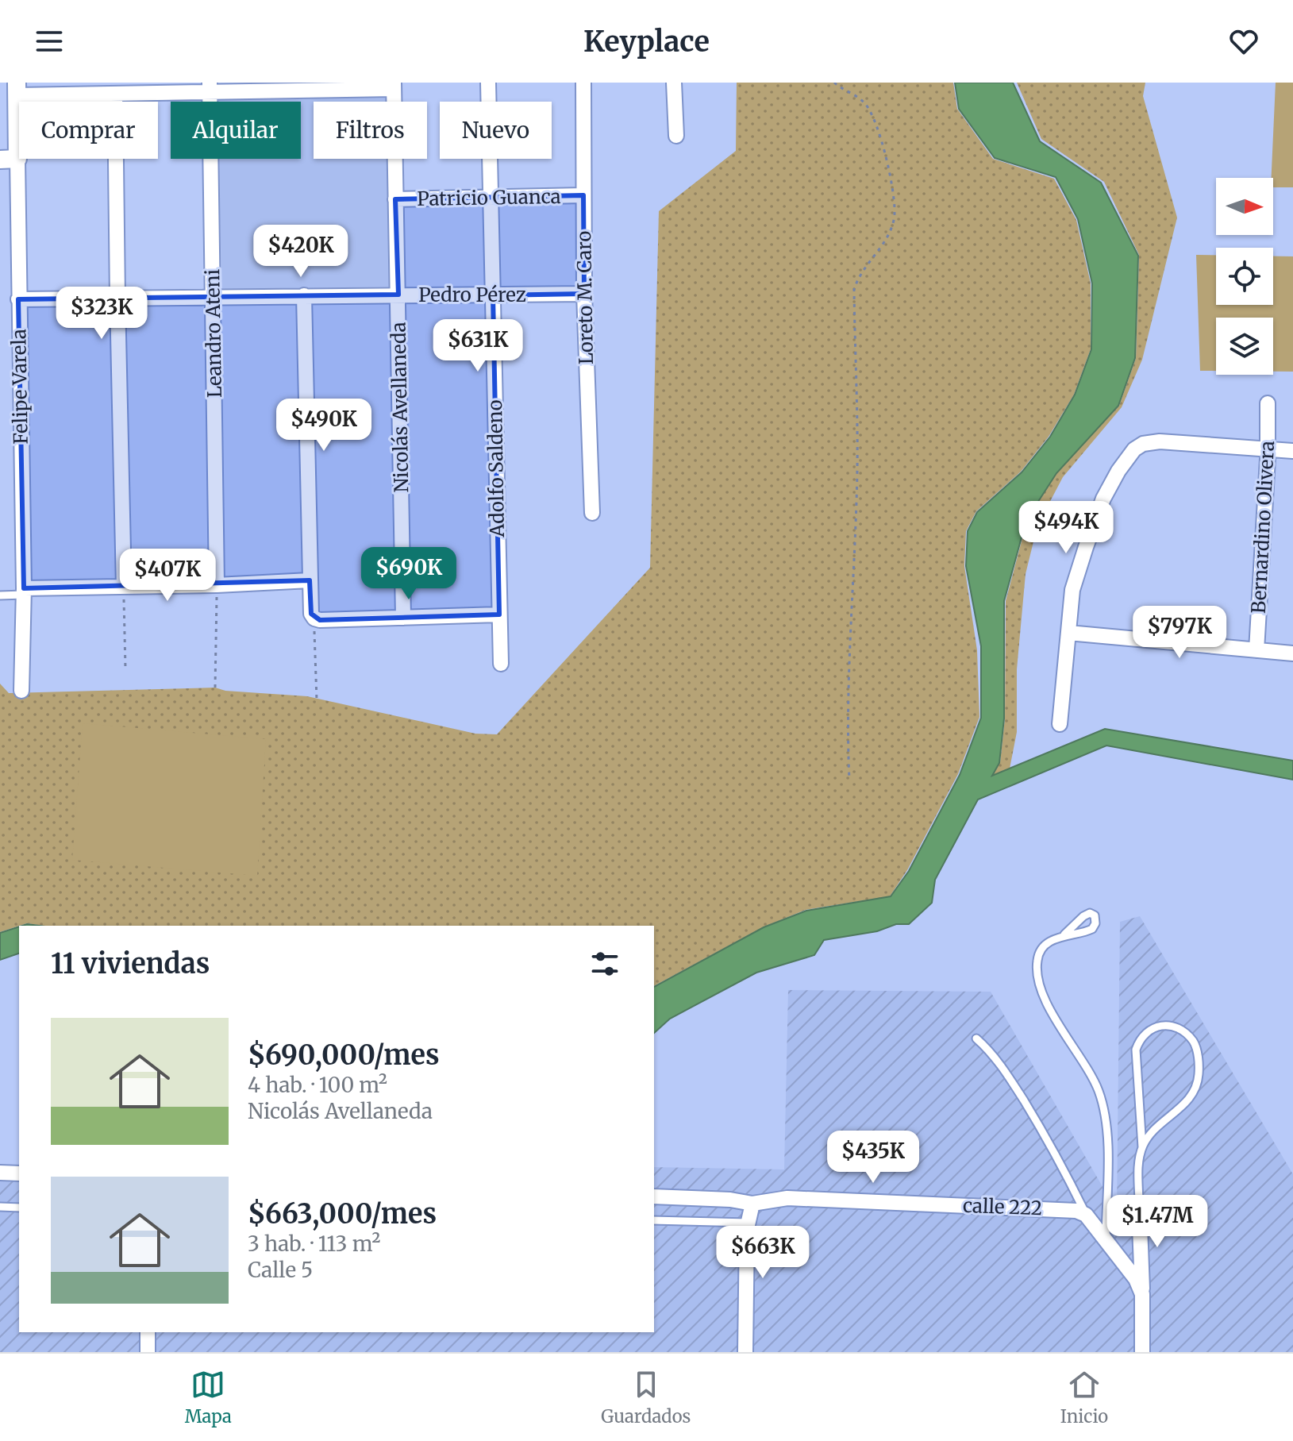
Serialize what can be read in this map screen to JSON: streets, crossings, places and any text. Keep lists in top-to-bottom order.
{
  "streets": {
    "street": [
      "Patricio Guanca",
      "Pedro Pérez",
      "Loreto M. Caro",
      "Leandro Ateni",
      "Felipe Varela",
      "Nicolás Avellaneda",
      "Adolfo Saldeno",
      "Bernardino Olivera",
      "calle 222"
    ]
  },
  "crossings": [
    ["Patricio Guanca", "Loreto M. Caro"],
    ["Patricio Guanca", "Nicolás Avellaneda"],
    ["Patricio Guanca", "Adolfo Saldeno"],
    ["Pedro Pérez", "Loreto M. Caro"],
    ["Pedro Pérez", "Leandro Ateni"],
    ["Pedro Pérez", "Felipe Varela"],
    ["Pedro Pérez", "Nicolás Avellaneda"],
    ["Pedro Pérez", "Adolfo Saldeno"]
  ],
  "north": "right",
  "page": {
    "header": "Keyplace",
    "chip": [
      "Comprar",
      "Alquilar",
      "Filtros",
      "Nuevo"
    ],
    "price": [
      "$420K",
      "$323K",
      "$631K",
      "$490K",
      "$494K",
      "$690K",
      "$407K",
      "$797K",
      "$435K",
      "$1.47M",
      "$663K"
    ],
    "heading": "11 viviendas",
    "list": [
      {
        "name": "$690,000/mes",
        "note": "4 hab. · 100 m² · Nicolás Avellaneda"
      },
      {
        "name": "$663,000/mes",
        "note": "3 hab. · 113 m² · Calle 5"
      }
    ],
    "tabs": ["Mapa", "Guardados", "Inicio"]
  }
}
